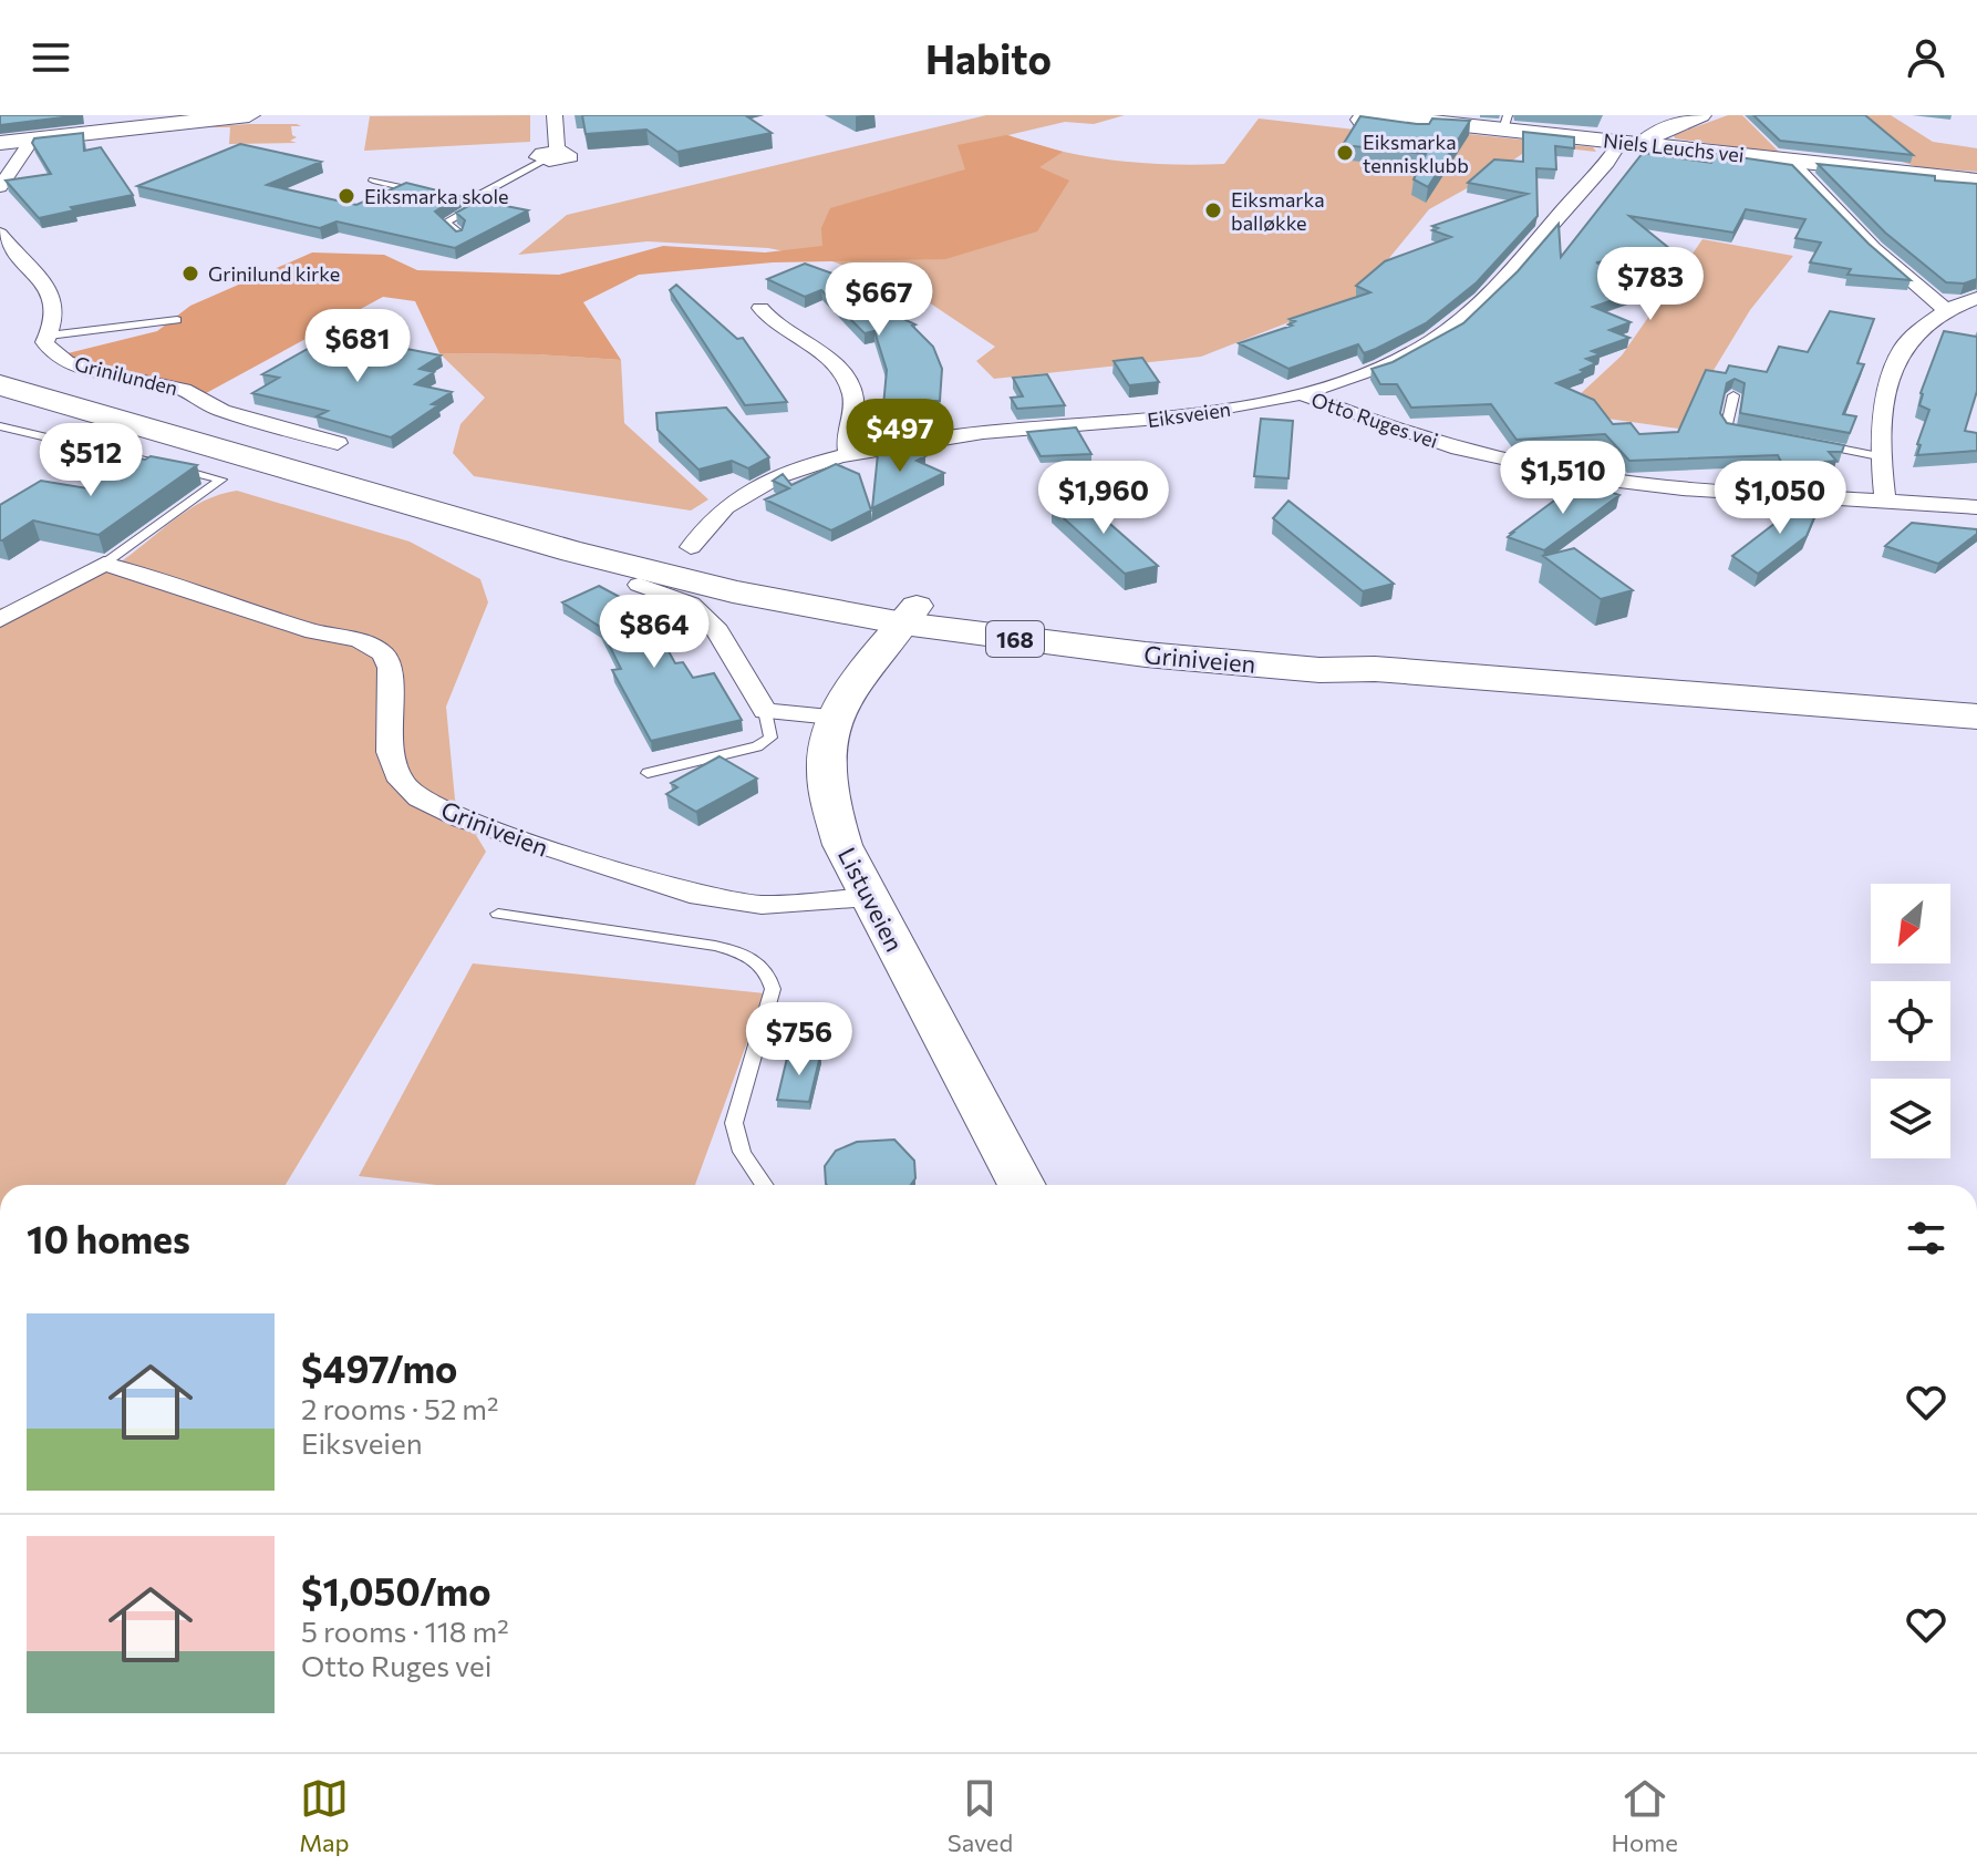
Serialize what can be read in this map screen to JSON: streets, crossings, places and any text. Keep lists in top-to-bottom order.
{
  "streets": {
    "main road": ["168", "Griniveien"],
    "street": [
      "Niels Leuchs vei",
      "Grinilunden",
      "Eiksveien",
      "Otto Ruges vei",
      "Listuveien"
    ]
  },
  "crossings": [
    ["Niels Leuchs vei", "Eiksveien"],
    ["Eiksveien", "Otto Ruges vei"],
    ["Griniveien", "Listuveien"]
  ],
  "places": [
    "Eiksmarka tennisklubb",
    "Eiksmarka skole",
    "Eiksmarka balløkke",
    "Grinilund kirke"
  ],
  "north": "bottom left",
  "page": {
    "header": "Habito",
    "price": [
      "$783",
      "$667",
      "$681",
      "$497",
      "$512",
      "$1,510",
      "$1,960",
      "$1,050",
      "$864",
      "$756"
    ],
    "heading": "10 homes",
    "list": [
      {
        "name": "$497/mo",
        "note": "2 rooms · 52 m² · Eiksveien"
      },
      {
        "name": "$1,050/mo",
        "note": "5 rooms · 118 m² · Otto Ruges vei"
      }
    ],
    "tabs": ["Map", "Saved", "Home"]
  }
}
